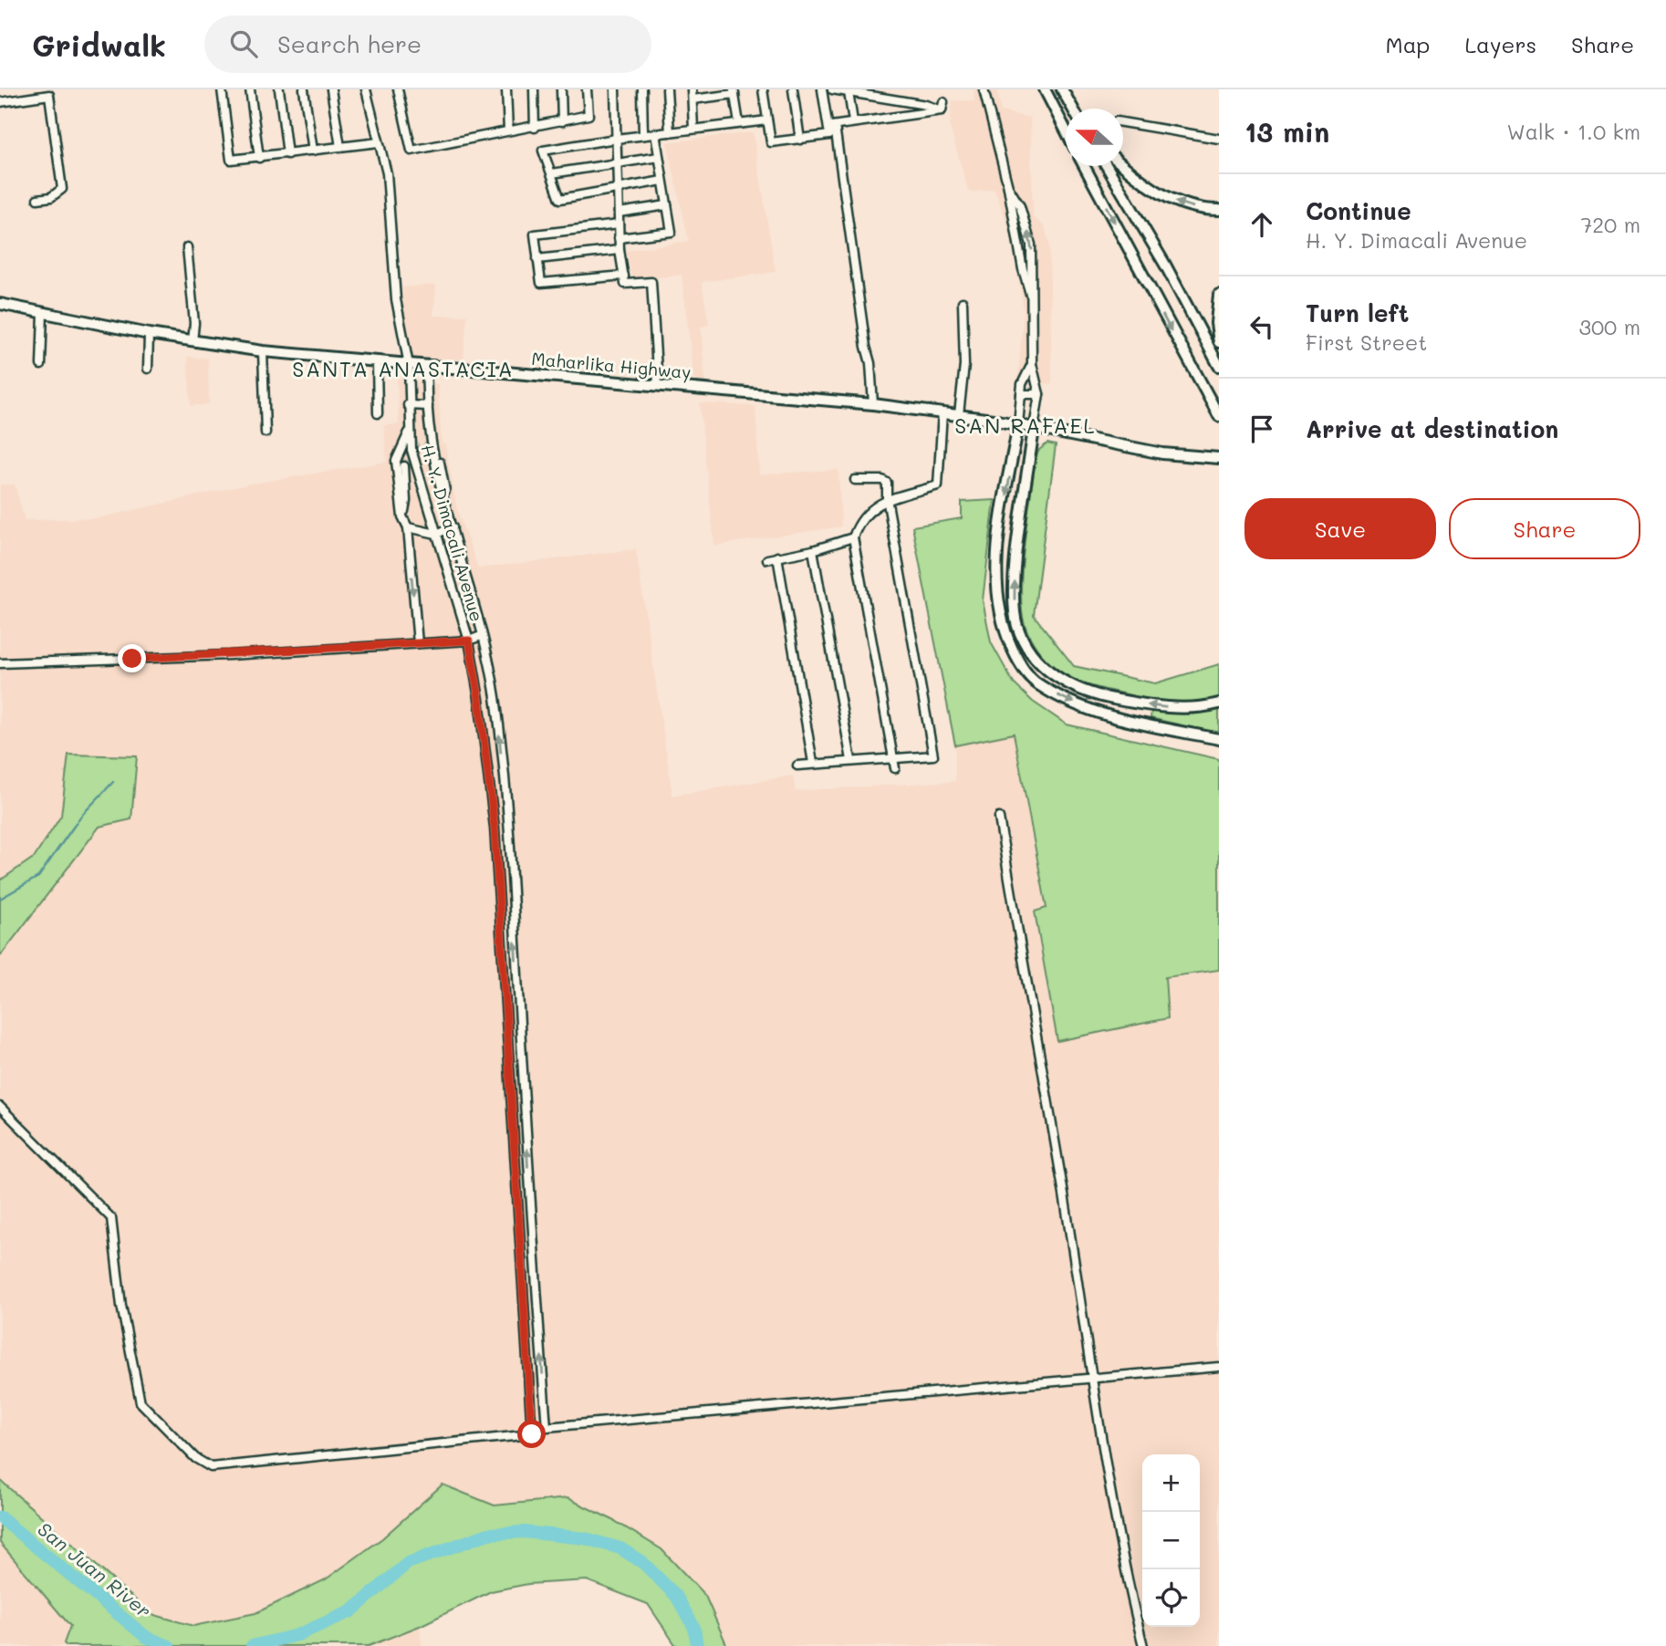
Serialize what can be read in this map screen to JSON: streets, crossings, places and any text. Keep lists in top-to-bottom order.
{
  "streets": {
    "highway": ["Maharlika Highway"],
    "street": ["H. Y. Dimacali Avenue"]
  },
  "crossings": [
    ["Maharlika Highway", "H. Y. Dimacali Avenue"]
  ],
  "districts": ["SANTA ANASTACIA", "SAN RAFAEL"],
  "water": ["San Juan River"],
  "north": "left",
  "page": {
    "header": "Gridwalk",
    "search": "Search here",
    "nav": ["Map", "Layers", "Share"],
    "heading": ["13 min", "Walk · 1.0 km"],
    "list": [
      ["Continue", "H. Y. Dimacali Avenue", "720 m"],
      ["Turn left", "First Street", "300 m"],
      "Arrive at destination"
    ],
    "buttons": ["Save", "Share"],
    "map_buttons": ["+", "−"]
  }
}
